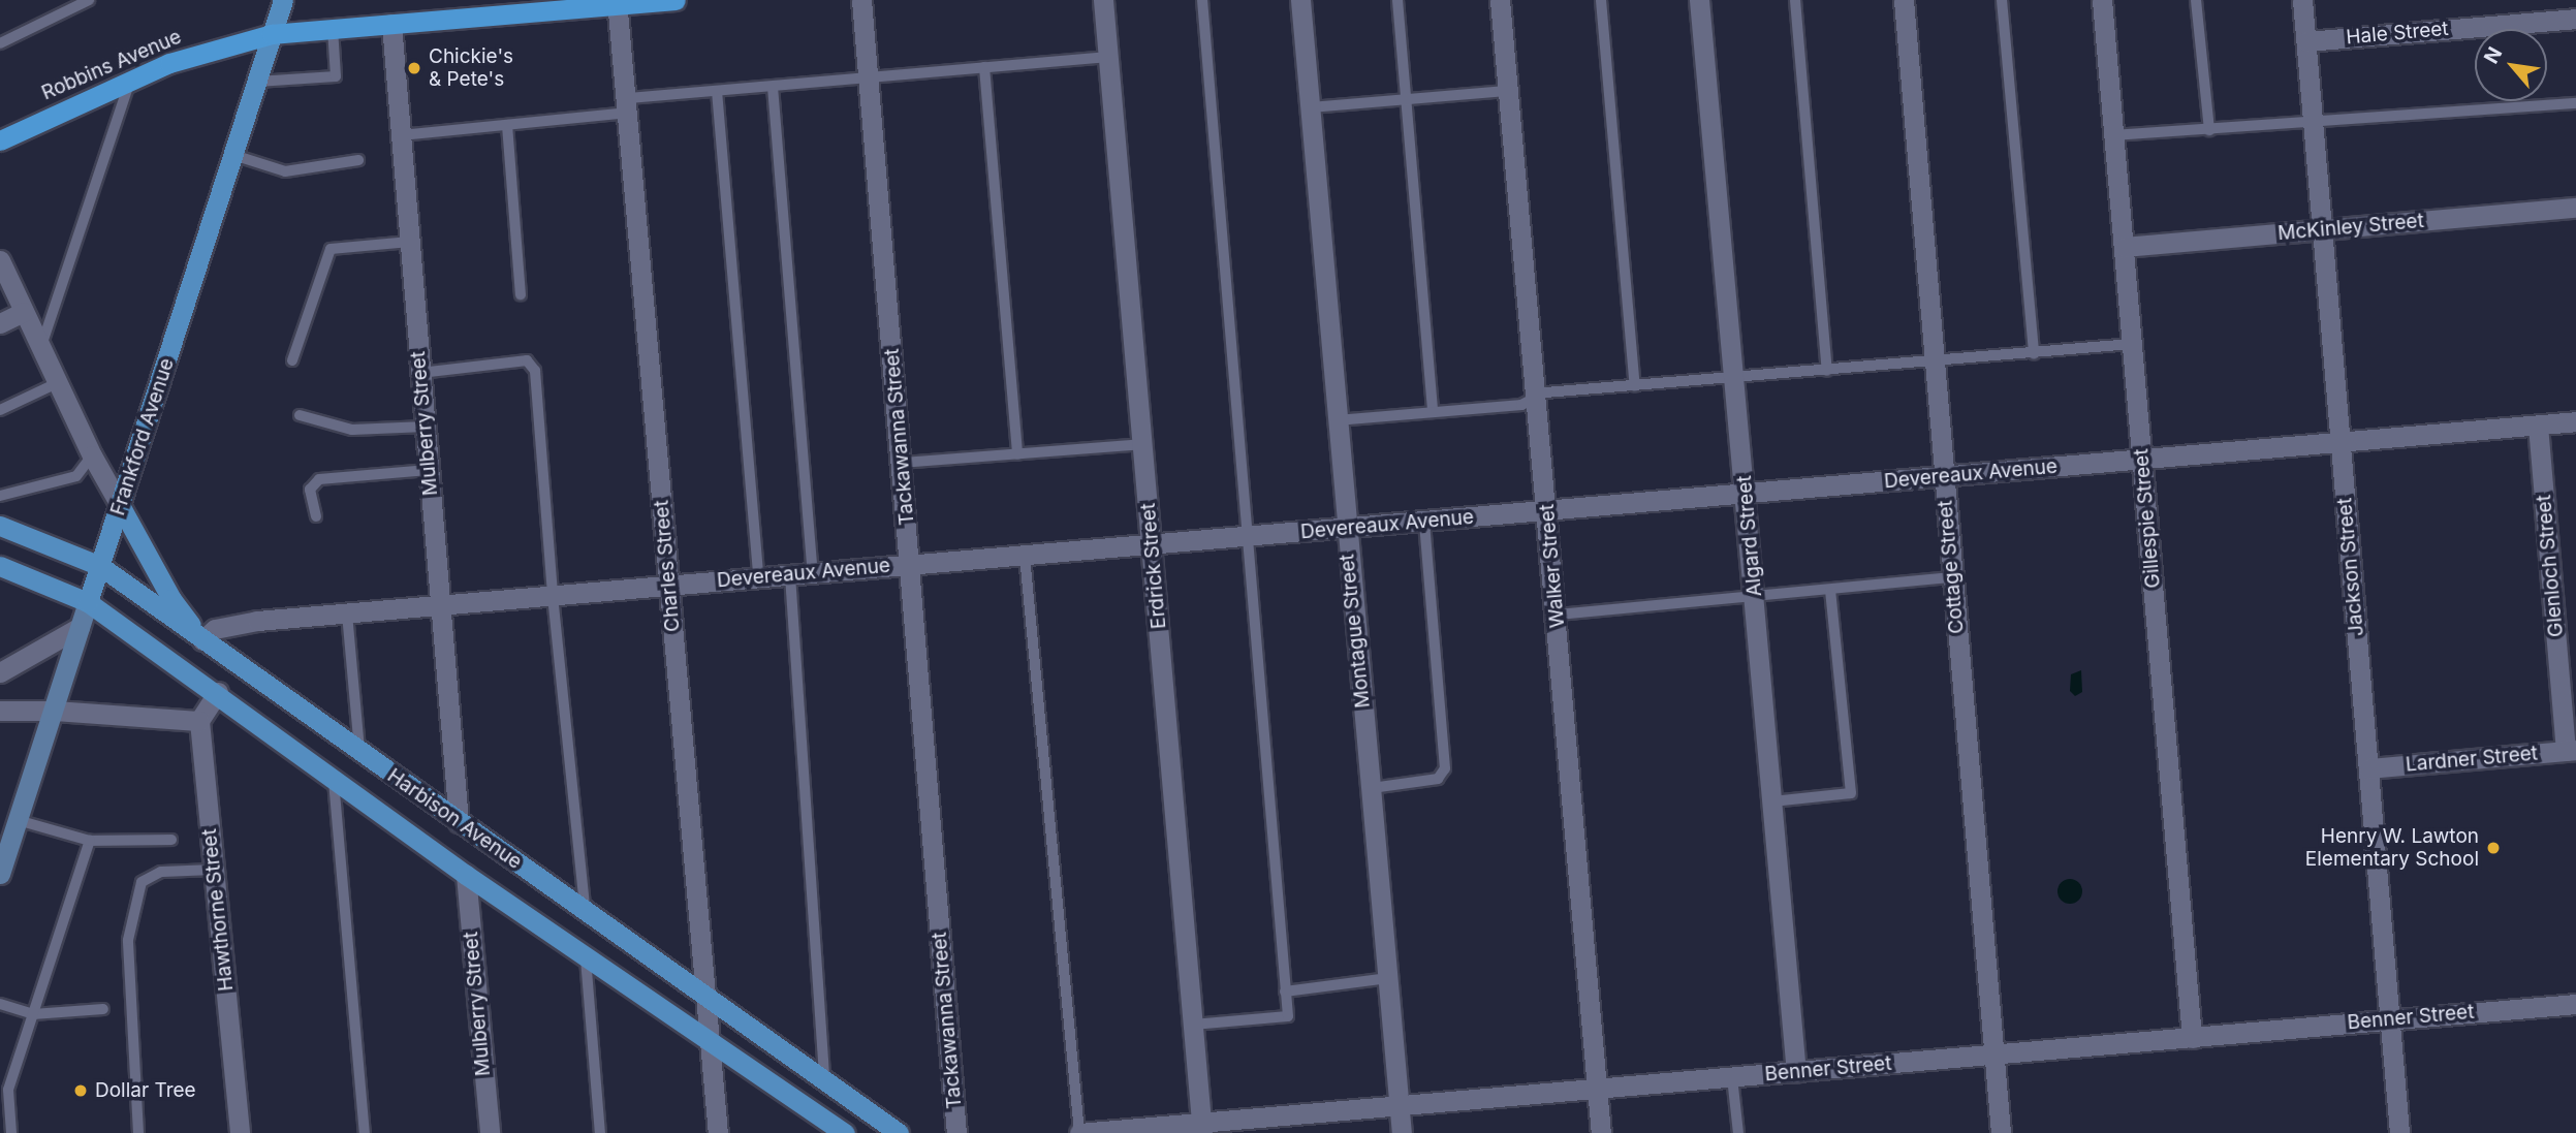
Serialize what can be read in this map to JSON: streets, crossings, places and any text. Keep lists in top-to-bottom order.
{
  "streets": {
    "highway": ["Robbins Avenue"],
    "main road": ["Frankford Avenue", "Harbison Avenue"],
    "street": [
      "Hale Street",
      "McKinley Street",
      "Mulberry Street",
      "Tackawanna Street",
      "Devereaux Avenue",
      "Gillespie Street",
      "Algard Street",
      "Charles Street",
      "Erdrick Street",
      "Walker Street",
      "Glenloch Street",
      "Cottage Street",
      "Jackson Street",
      "Montague Street",
      "Lardner Street",
      "Hawthorne Street",
      "Benner Street"
    ]
  },
  "crossings": [
    ["Hale Street", "Jackson Street"],
    ["Robbins Avenue", "Mulberry Street"],
    ["Robbins Avenue", "Frankford Avenue"],
    ["Robbins Avenue", "Charles Street"],
    ["McKinley Street", "Gillespie Street"],
    ["McKinley Street", "Jackson Street"],
    ["Mulberry Street", "Devereaux Avenue"],
    ["Mulberry Street", "Harbison Avenue"],
    ["Frankford Avenue", "Harbison Avenue"],
    ["Tackawanna Street", "Devereaux Avenue"],
    ["Devereaux Avenue", "Gillespie Street"],
    ["Devereaux Avenue", "Algard Street"],
    ["Devereaux Avenue", "Charles Street"],
    ["Devereaux Avenue", "Erdrick Street"],
    ["Devereaux Avenue", "Walker Street"],
    ["Devereaux Avenue", "Glenloch Street"],
    ["Devereaux Avenue", "Cottage Street"],
    ["Devereaux Avenue", "Jackson Street"],
    ["Devereaux Avenue", "Montague Street"],
    ["Devereaux Avenue", "Harbison Avenue"],
    ["Gillespie Street", "Benner Street"],
    ["Algard Street", "Benner Street"],
    ["Charles Street", "Harbison Avenue"],
    ["Erdrick Street", "Benner Street"],
    ["Walker Street", "Benner Street"],
    ["Glenloch Street", "Lardner Street"],
    ["Cottage Street", "Benner Street"],
    ["Jackson Street", "Lardner Street"],
    ["Jackson Street", "Benner Street"],
    ["Montague Street", "Benner Street"]
  ],
  "places": ["Chickie's & Pete's", "Henry W. Lawton Elementary School", "Dollar Tree"],
  "north": "top left"
}
